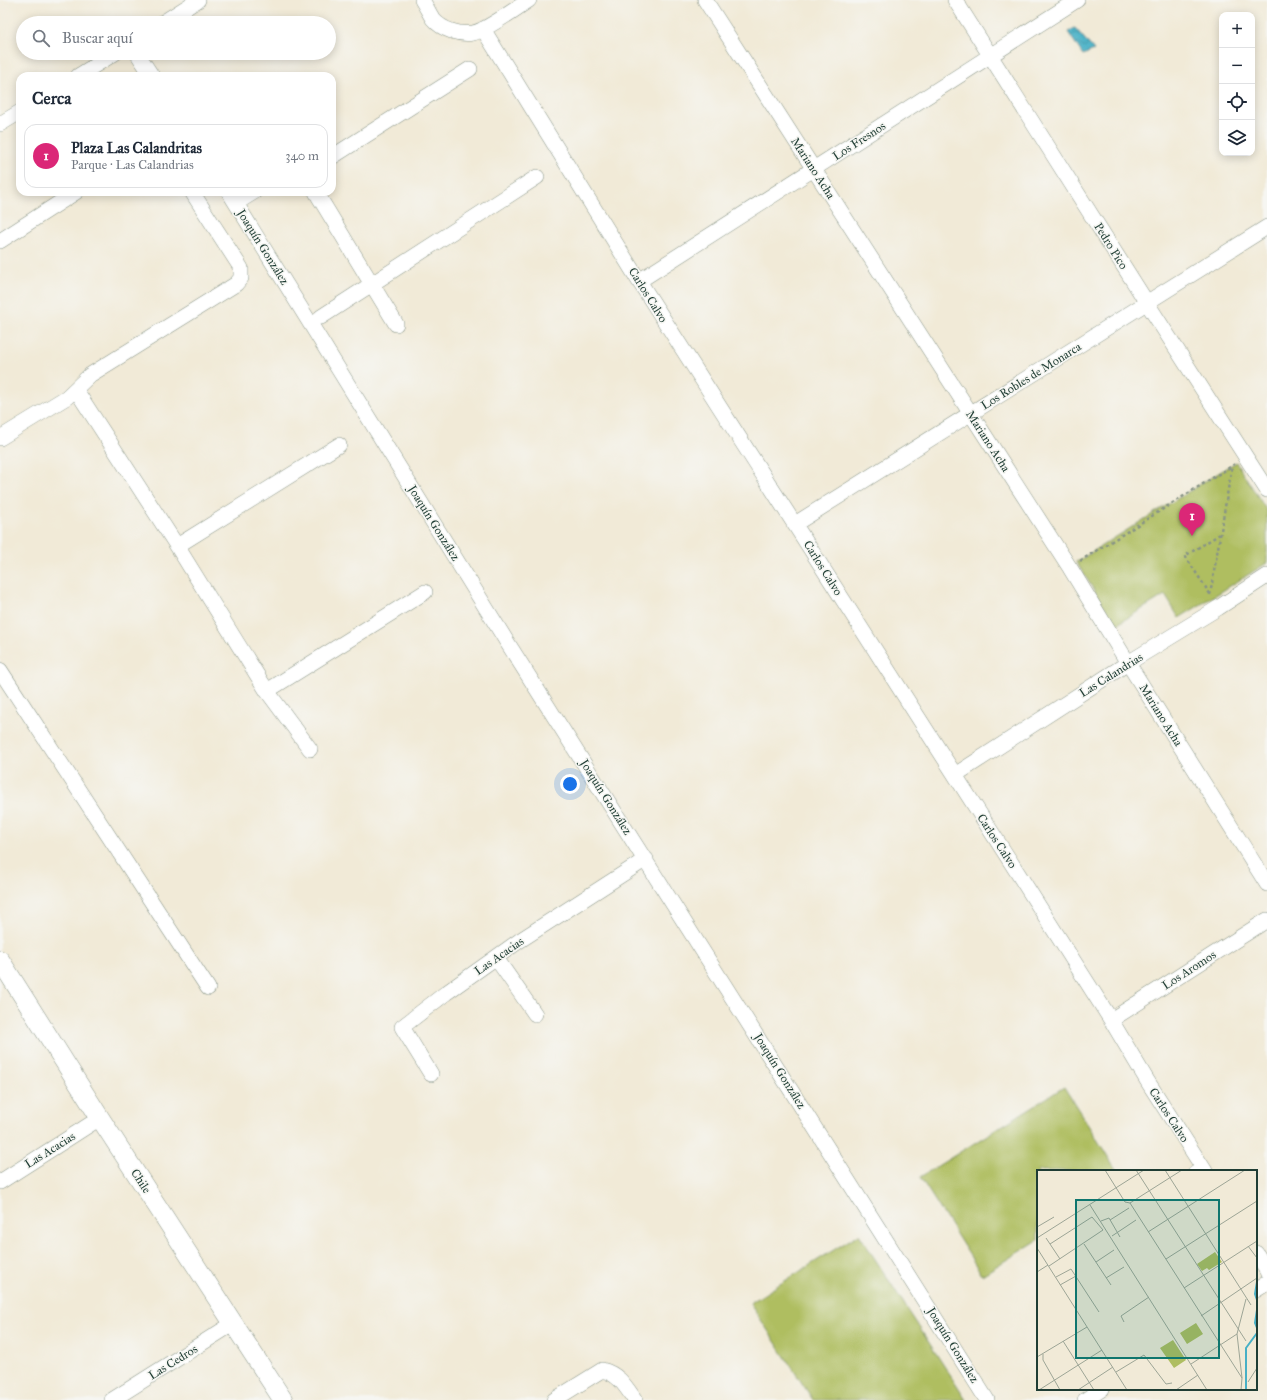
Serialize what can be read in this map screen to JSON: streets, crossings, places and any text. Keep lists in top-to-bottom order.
{
  "streets": {
    "street": [
      "Los Fresnos",
      "Mariano Acha",
      "Pedro Pico",
      "Joaquín González",
      "Carlos Calvo",
      "Los Robles de Monarca",
      "Las Calandrias",
      "Las Acacias",
      "Los Aromos",
      "Chile",
      "Las Cedros"
    ]
  },
  "crossings": [
    ["Los Fresnos", "Mariano Acha"],
    ["Los Fresnos", "Pedro Pico"],
    ["Los Fresnos", "Carlos Calvo"],
    ["Mariano Acha", "Los Robles de Monarca"],
    ["Mariano Acha", "Las Calandrias"],
    ["Pedro Pico", "Los Robles de Monarca"],
    ["Joaquín González", "Las Acacias"],
    ["Carlos Calvo", "Los Robles de Monarca"],
    ["Carlos Calvo", "Las Calandrias"],
    ["Carlos Calvo", "Los Aromos"],
    ["Las Acacias", "Chile"],
    ["Chile", "Las Cedros"]
  ],
  "page": {
    "map_buttons": ["+", "−"],
    "search": "Buscar aquí",
    "heading": "Cerca",
    "list": [
      {
        "mark": "1",
        "name": "Plaza Las Calandritas",
        "note": "Parque · Las Calandrias",
        "value": "340 m"
      }
    ],
    "pins": "1"
  }
}
